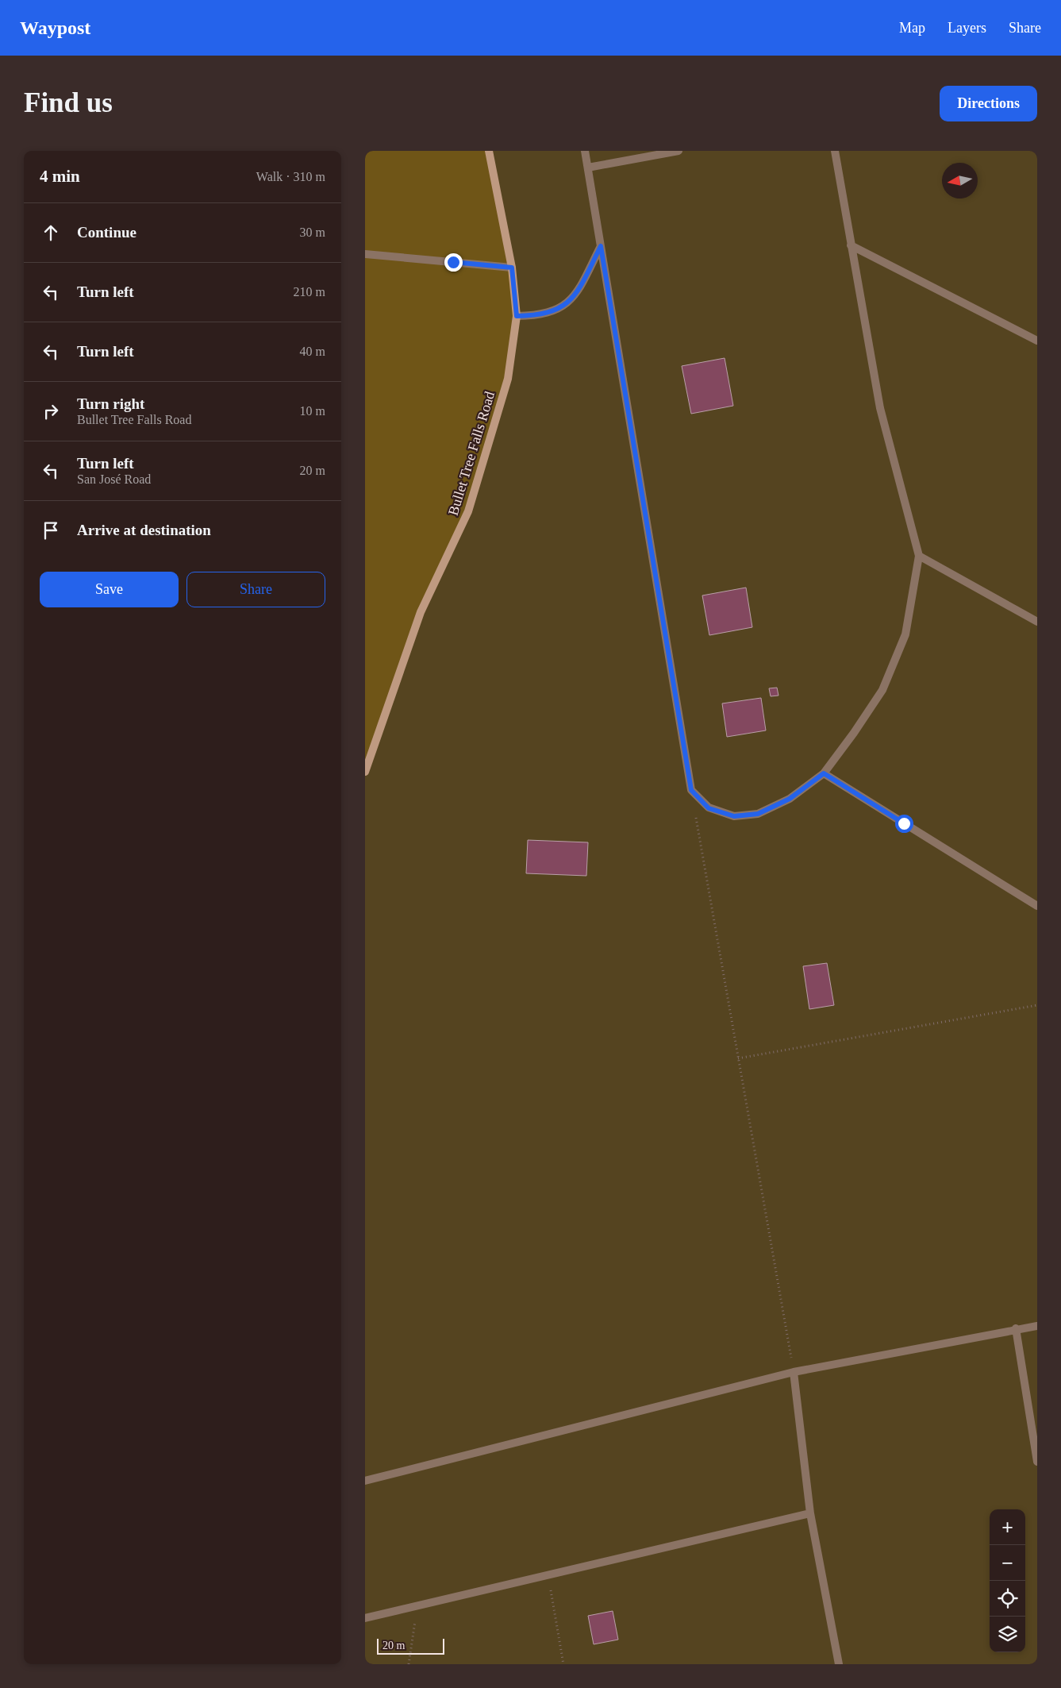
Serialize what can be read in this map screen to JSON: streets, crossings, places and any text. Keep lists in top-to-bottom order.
{
  "streets": {
    "main road": ["Bullet Tree Falls Road"]
  },
  "scale_bar": "20 m",
  "north": "left",
  "page": {
    "header": "Waypost",
    "nav": ["Map", "Layers", "Share"],
    "buttons": [
      "Directions",
      ["Save", "Share"]
    ],
    "title": "Find us",
    "heading": ["4 min", "Walk · 310 m"],
    "list": [
      ["Continue", "30 m"],
      ["Turn left", "210 m"],
      ["Turn left", "40 m"],
      ["Turn right", "Bullet Tree Falls Road", "10 m"],
      ["Turn left", "San José Road", "20 m"],
      "Arrive at destination"
    ],
    "map_buttons": ["+", "−"],
    "scale": "20 m"
  }
}
